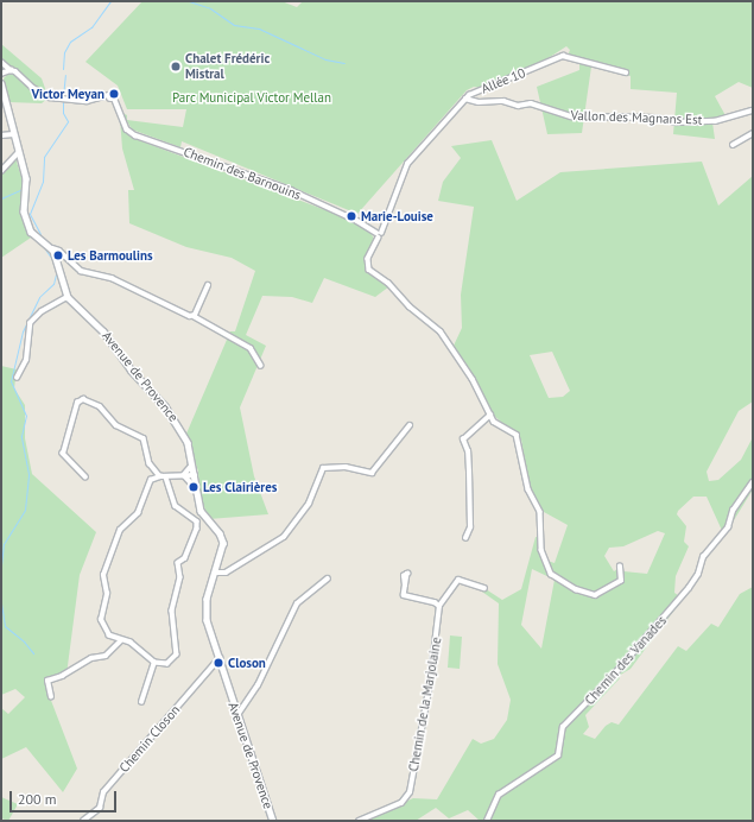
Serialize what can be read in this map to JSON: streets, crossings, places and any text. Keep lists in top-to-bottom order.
{
  "streets": {
    "street": [
      "Allée 10",
      "Vallon des Magnans Est",
      "Chemin des Barnouins",
      "Avenue de Provence",
      "Chemin des Vanades",
      "Chemin de la Marjolaine",
      "Chemin Closon"
    ]
  },
  "crossings": [
    ["Allée 10", "Vallon des Magnans Est"],
    ["Allée 10", "Chemin des Barnouins"],
    ["Avenue de Provence", "Chemin Closon"]
  ],
  "parks": ["Parc Municipal Victor Mellan"],
  "places": [
    "Chalet Frédéric Mistral",
    "Victor Meyan",
    "Marie-Louise",
    "Les Barmoulins",
    "Les Clairières",
    "Closon"
  ],
  "scale_bar": "200 m"
}
